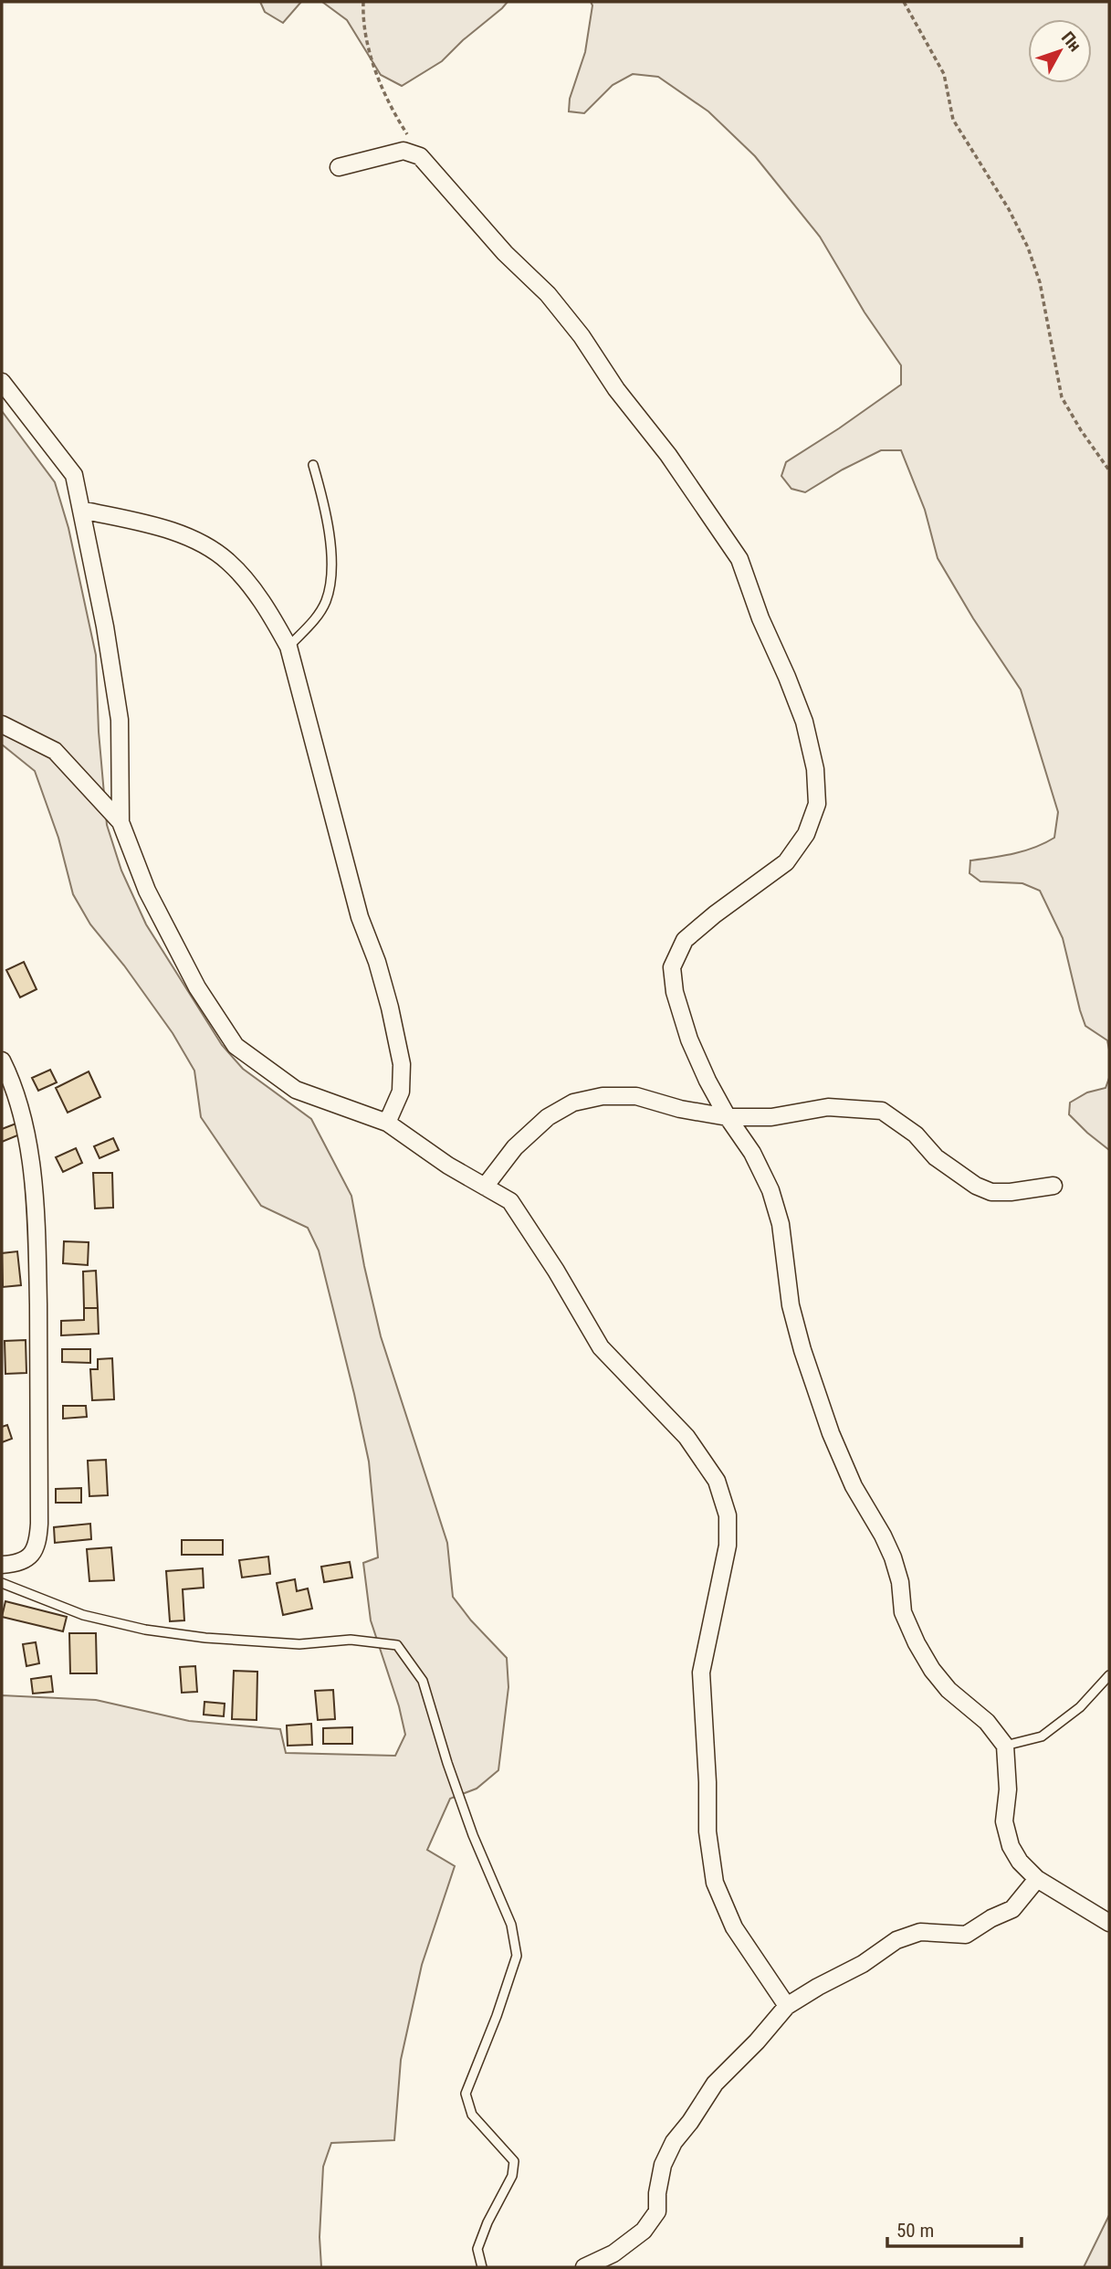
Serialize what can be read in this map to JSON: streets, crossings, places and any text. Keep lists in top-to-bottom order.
{
  "scale_bar": "50 m",
  "north": "top right"
}
